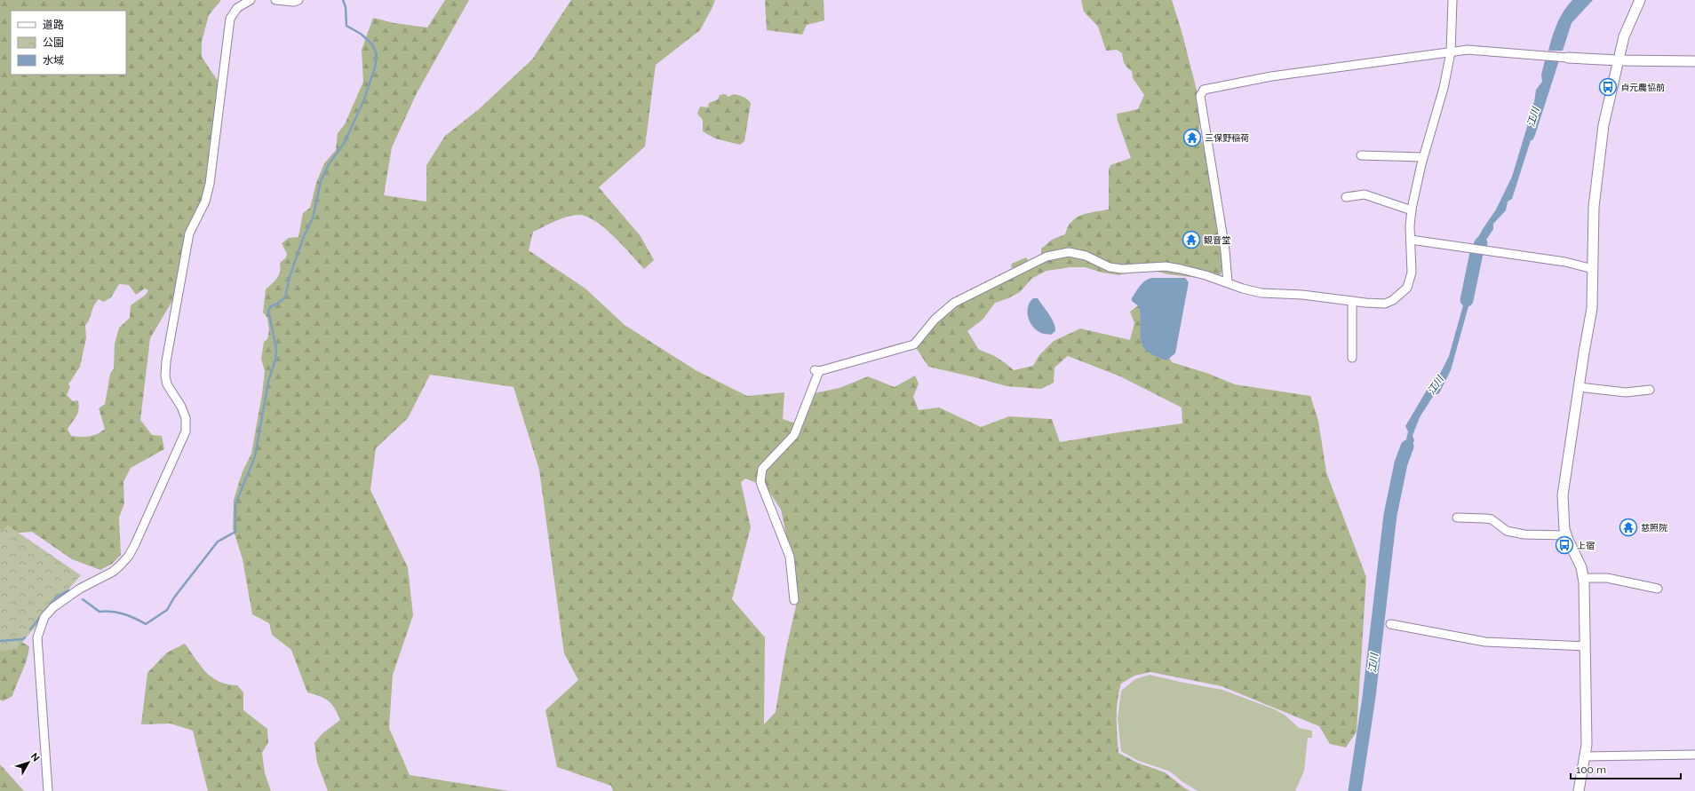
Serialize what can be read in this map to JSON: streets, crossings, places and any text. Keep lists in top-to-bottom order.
{
  "water": ["江川"],
  "places": {
    "bus stop": ["貞元農協前", "上宿"],
    "temple": ["三保野稲荷", "観音堂", "慈照院"]
  },
  "legend": ["道路", "公園", "水域"],
  "scale_bar": "100 m",
  "north": "top right"
}
